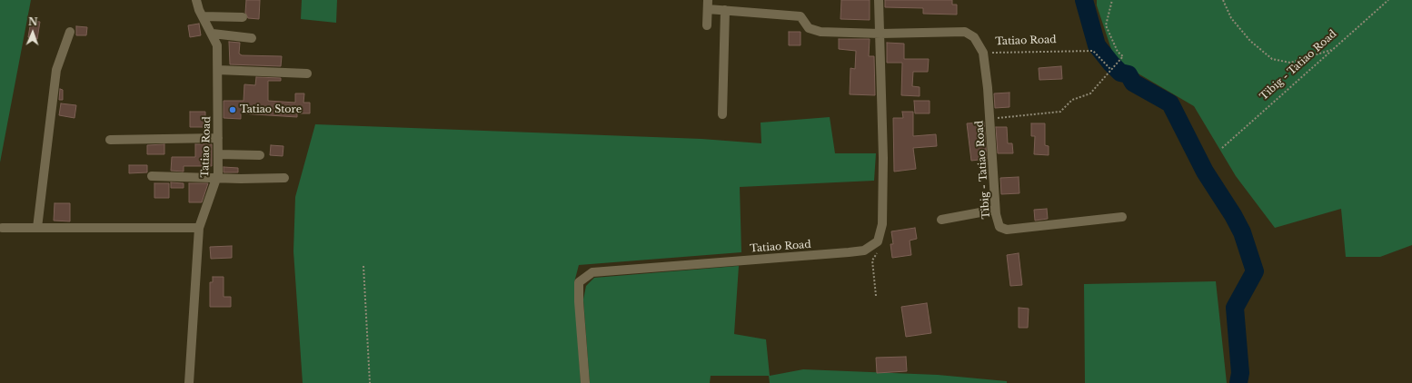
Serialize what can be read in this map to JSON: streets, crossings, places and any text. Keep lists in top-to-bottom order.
{
  "streets": {
    "street": ["Tatiao Road", "Tibig - Tatiao Road"]
  },
  "crossings": [
    ["Tatiao Road", "Tibig - Tatiao Road"]
  ],
  "places": ["Tatiao Store"],
  "north": "top"
}
